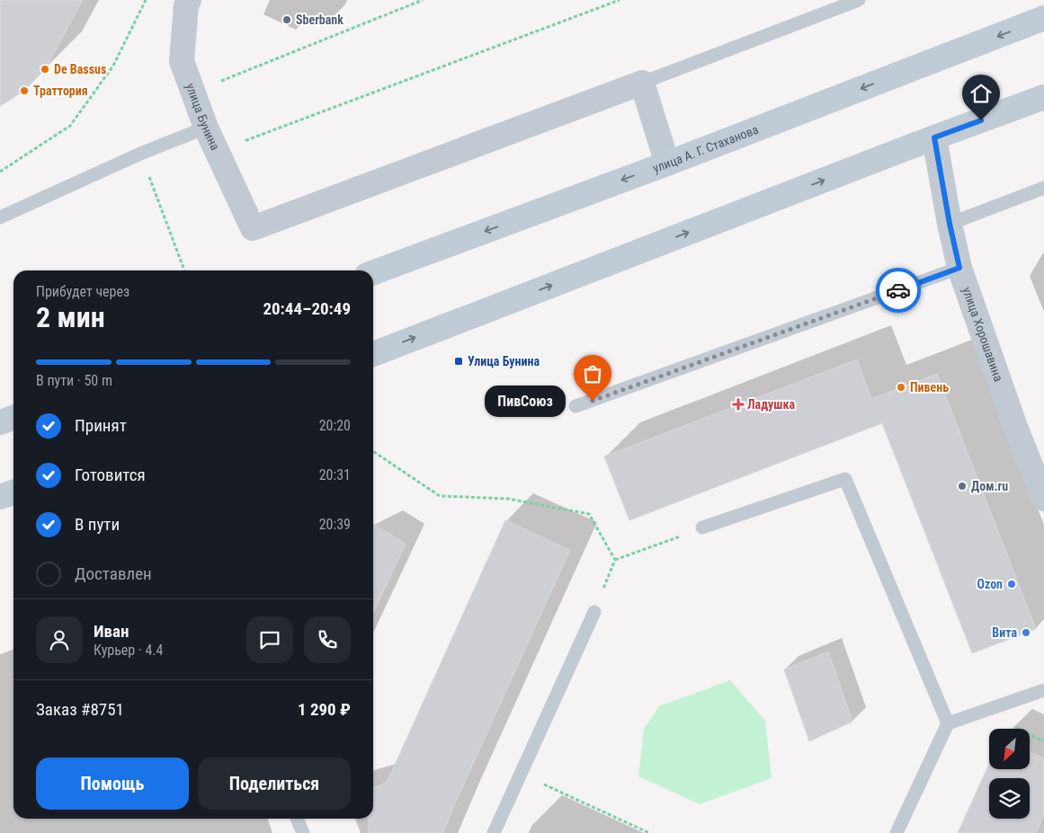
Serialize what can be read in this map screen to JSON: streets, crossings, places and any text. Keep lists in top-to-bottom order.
{
  "streets": {
    "main road": ["улица А. Г. Стаханова"],
    "street": ["улица Бунина", "улица Хорошавина"]
  },
  "places": {
    "other": [
      "Sberbank",
      "De Bassus",
      "Траттория",
      "Пивень",
      "ПивСоюз",
      "Дом.ru",
      "Ozon",
      "Вита"
    ],
    "transit": ["Улица Бунина"],
    "health": ["Ладушка"]
  },
  "north": "bottom left",
  "page": {
    "heading": ["2 мин", "Прибудет через", "20:44–20:49"],
    "panel": [
      "Иван",
      "Курьер · 4.4",
      "Заказ #8751",
      "1 290 ₽"
    ],
    "bar": "В пути · 50 m",
    "bubble": "ПивСоюз",
    "list": [
      ["Принят", "20:20"],
      ["Готовится", "20:31"],
      ["В пути", "20:39"],
      "Доставлен"
    ],
    "buttons": ["Помощь", "Поделиться"]
  }
}
